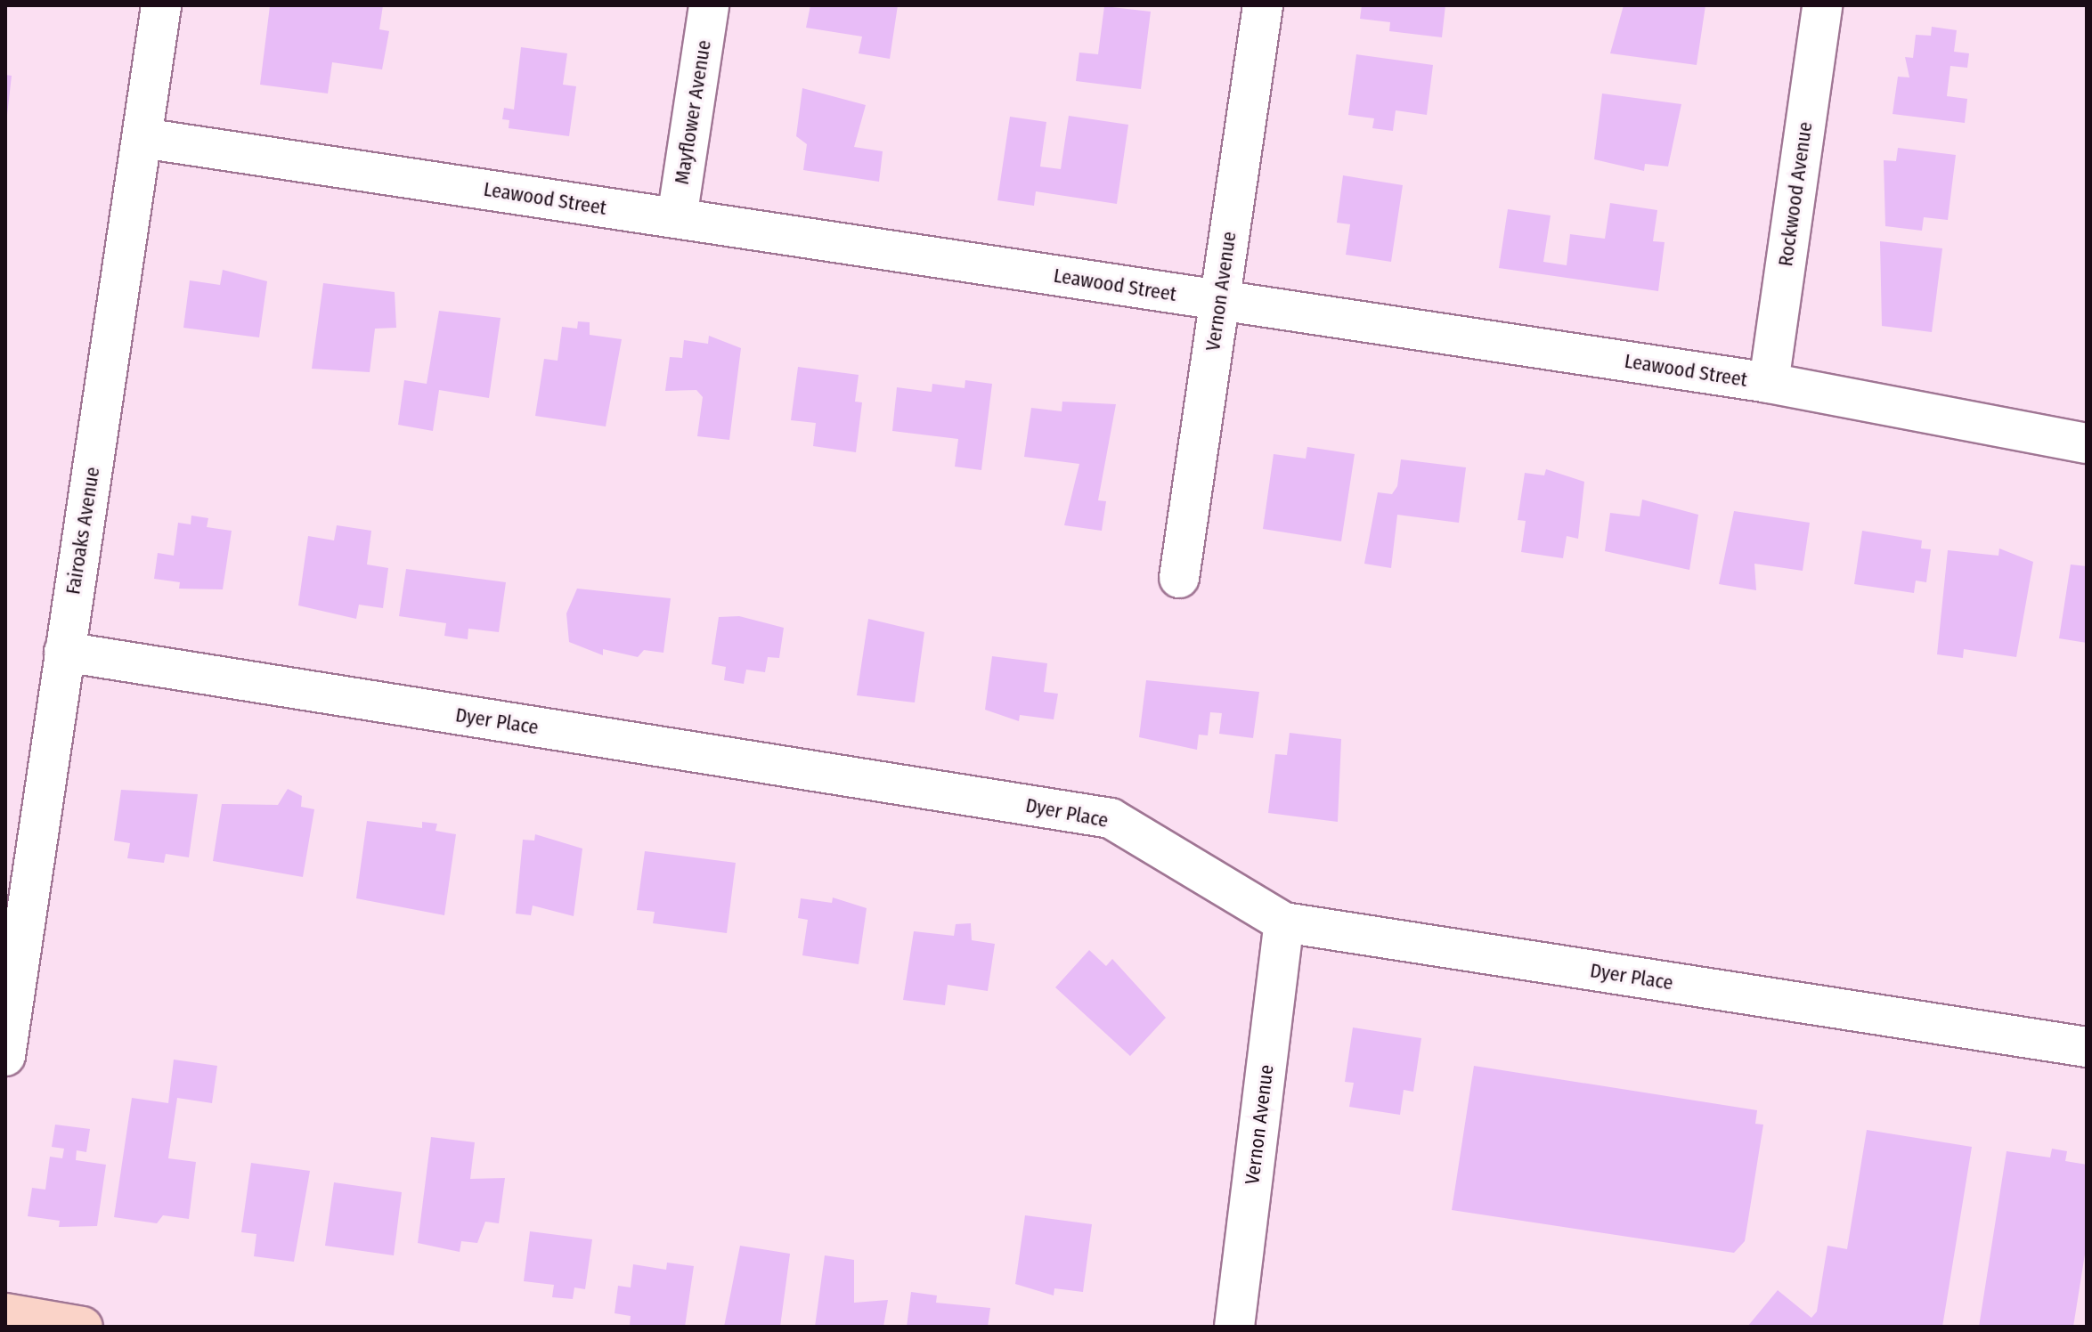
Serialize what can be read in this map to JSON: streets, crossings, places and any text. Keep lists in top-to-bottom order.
{
  "streets": {
    "street": [
      "Mayflower Avenue",
      "Rockwood Avenue",
      "Leawood Street",
      "Vernon Avenue",
      "Fairoaks Avenue",
      "Dyer Place"
    ]
  },
  "crossings": [
    ["Mayflower Avenue", "Leawood Street"],
    ["Rockwood Avenue", "Leawood Street"],
    ["Leawood Street", "Vernon Avenue"],
    ["Leawood Street", "Fairoaks Avenue"],
    ["Vernon Avenue", "Dyer Place"],
    ["Fairoaks Avenue", "Dyer Place"]
  ]
}
